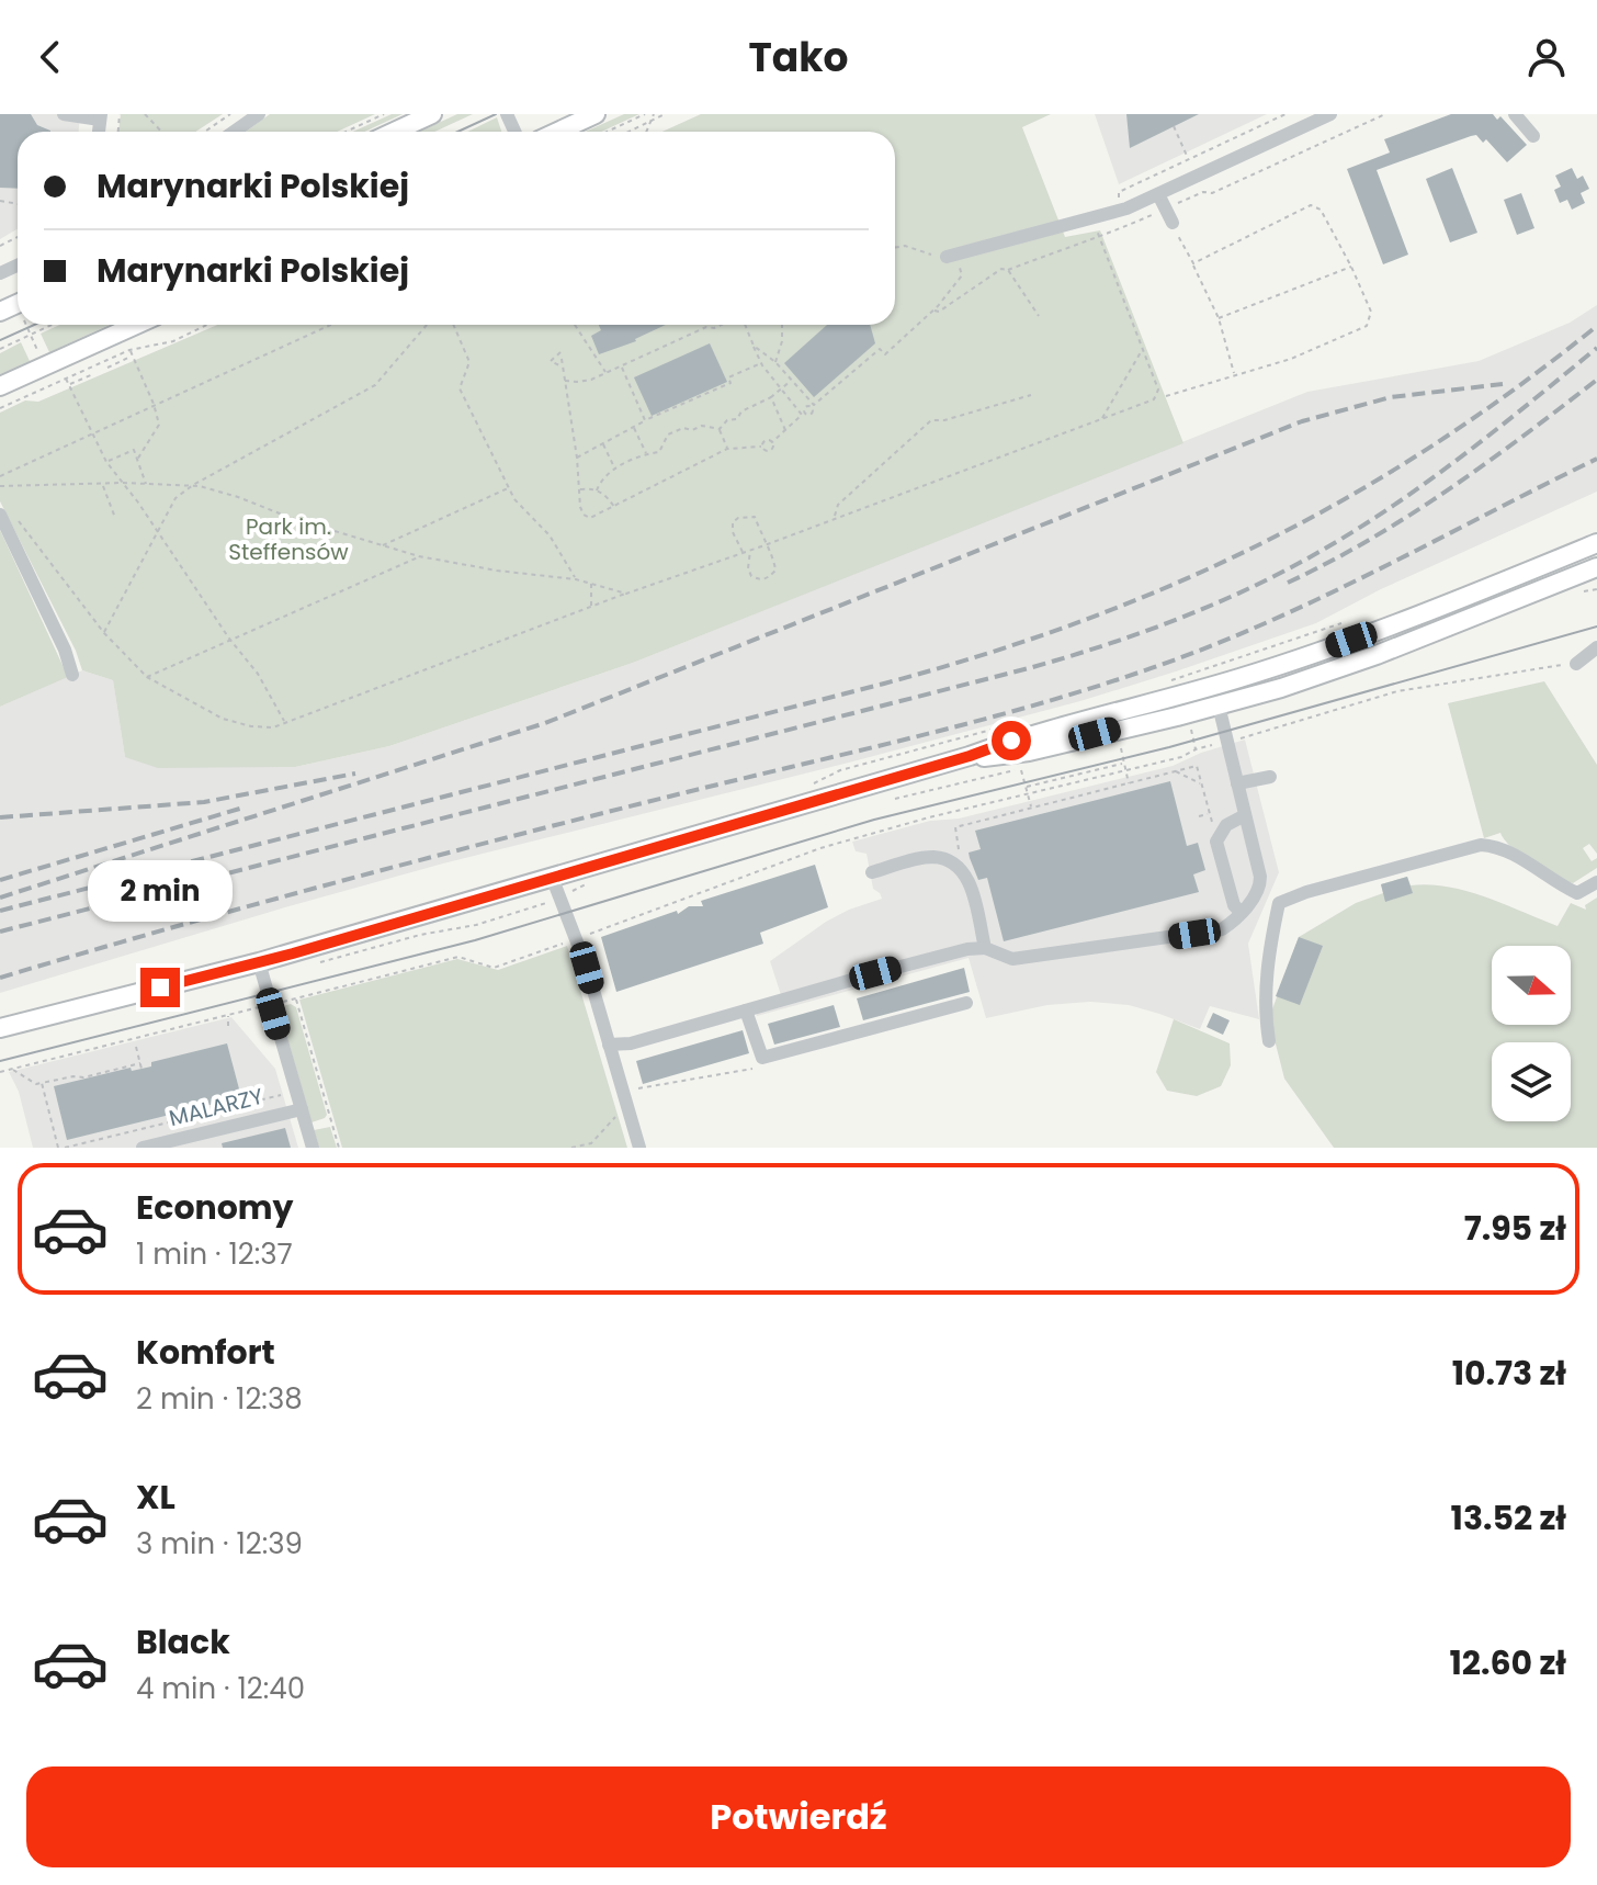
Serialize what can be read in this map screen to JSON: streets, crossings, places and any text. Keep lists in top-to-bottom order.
{
  "streets": {
    "street": ["MALARZY"]
  },
  "parks": ["Park im. Steffensów"],
  "north": "right",
  "page": {
    "header": "Tako",
    "banner": ["Marynarki Polskiej", "Marynarki Polskiej"],
    "bubble": "2 min",
    "list": [
      {
        "name": "Economy",
        "note": "1 min · 12:37",
        "value": "7.95 zł"
      },
      {
        "name": "Komfort",
        "note": "2 min · 12:38",
        "value": "10.73 zł"
      },
      {
        "name": "XL",
        "note": "3 min · 12:39",
        "value": "13.52 zł"
      },
      {
        "name": "Black",
        "note": "4 min · 12:40",
        "value": "12.60 zł"
      }
    ],
    "buttons": "Potwierdź"
  }
}
